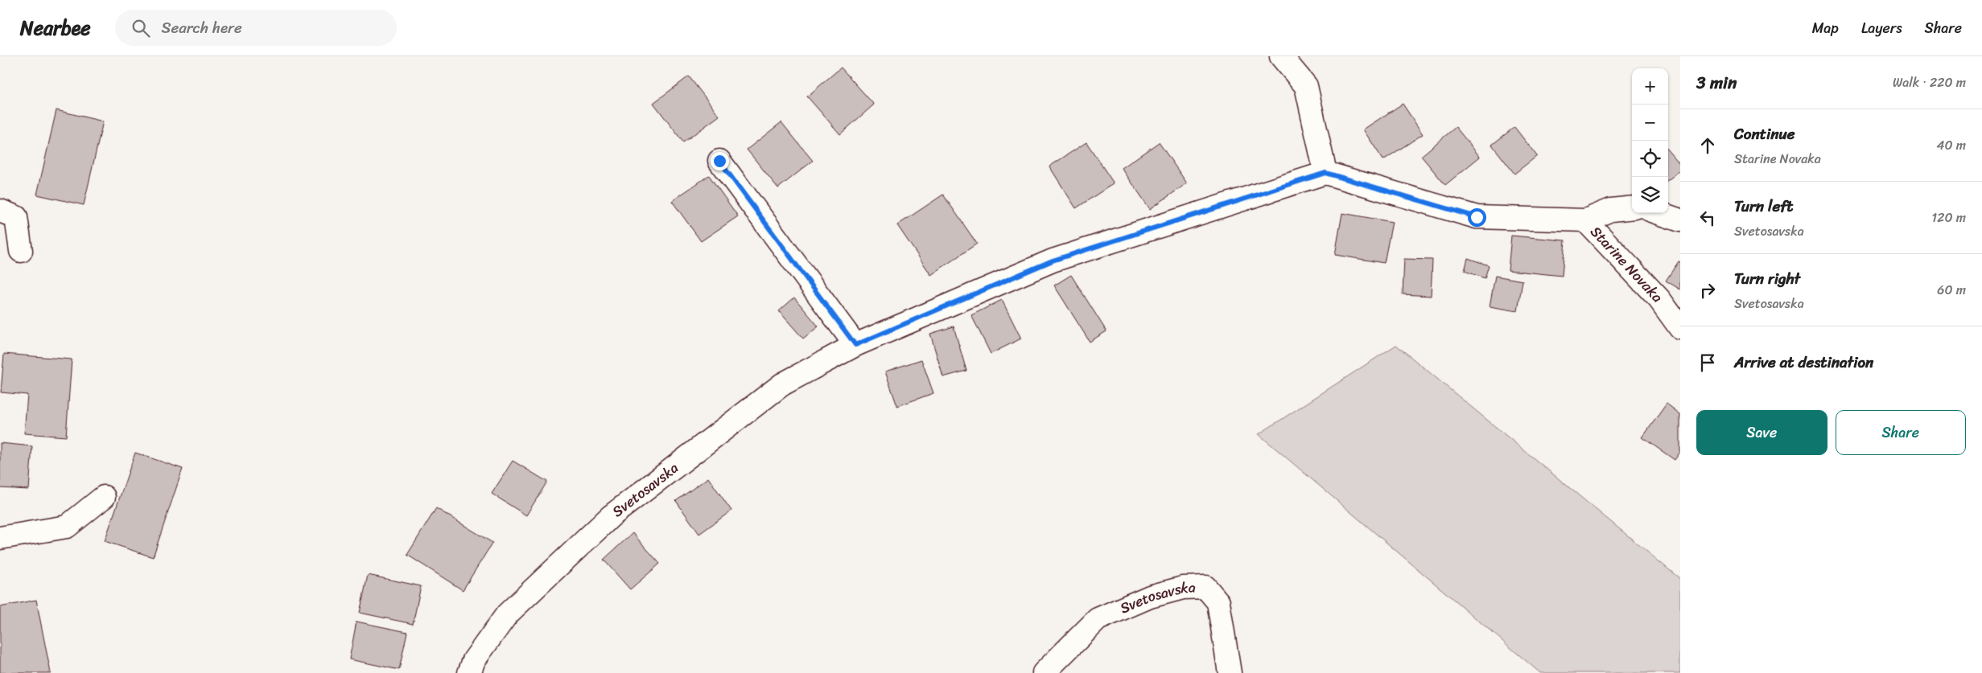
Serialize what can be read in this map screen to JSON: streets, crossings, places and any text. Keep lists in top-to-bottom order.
{
  "streets": {
    "street": ["Starine Novaka", "Svetosavska"]
  },
  "crossings": [
    ["Starine Novaka", "Svetosavska"]
  ],
  "page": {
    "header": "Nearbee",
    "search": "Search here",
    "nav": ["Map", "Layers", "Share"],
    "heading": ["3 min", "Walk · 220 m"],
    "map_buttons": ["+", "−"],
    "list": [
      ["Continue", "Starine Novaka", "40 m"],
      ["Turn left", "Svetosavska", "120 m"],
      ["Turn right", "Svetosavska", "60 m"],
      "Arrive at destination"
    ],
    "buttons": ["Save", "Share"]
  }
}
